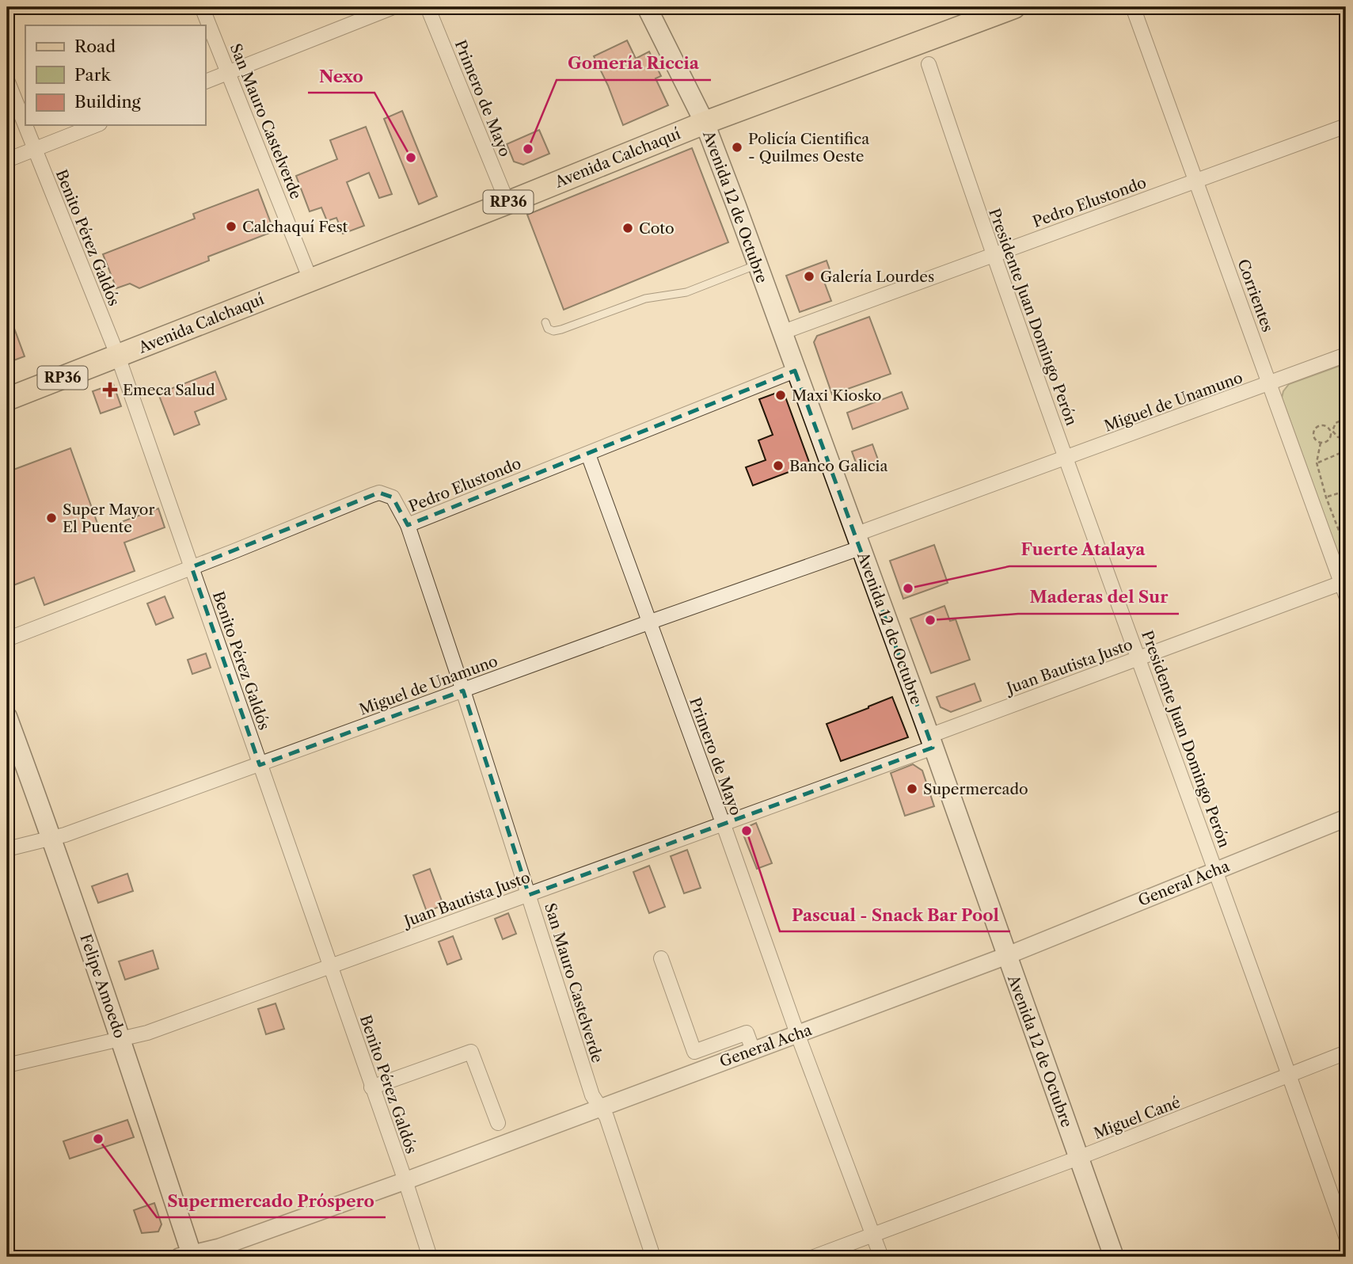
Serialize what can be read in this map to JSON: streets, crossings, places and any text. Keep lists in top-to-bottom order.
{
  "streets": {
    "main road": [
      "Avenida Calchaquí",
      "RP36",
      "Avenida 12 de Octubre",
      "Felipe Amoedo"
    ],
    "street": [
      "Primero de Mayo",
      "San Mauro Castelverde",
      "Pedro Elustondo",
      "Benito Pérez Galdós",
      "Corrientes",
      "Presidente Juan Domingo Perón",
      "Miguel de Unamuno",
      "Juan Bautista Justo",
      "General Acha",
      "Miguel Cané"
    ]
  },
  "crossings": [
    ["Primero de Mayo", "Avenida Calchaquí"],
    ["Primero de Mayo", "Pedro Elustondo"],
    ["Primero de Mayo", "Miguel de Unamuno"],
    ["Primero de Mayo", "Juan Bautista Justo"],
    ["Primero de Mayo", "General Acha"],
    ["Primero de Mayo", "Miguel Cané"],
    ["San Mauro Castelverde", "Avenida Calchaquí"],
    ["San Mauro Castelverde", "Pedro Elustondo"],
    ["San Mauro Castelverde", "Miguel de Unamuno"],
    ["San Mauro Castelverde", "Juan Bautista Justo"],
    ["San Mauro Castelverde", "General Acha"],
    ["Avenida Calchaquí", "Avenida 12 de Octubre"],
    ["Avenida Calchaquí", "Benito Pérez Galdós"],
    ["Pedro Elustondo", "Avenida 12 de Octubre"],
    ["Pedro Elustondo", "Benito Pérez Galdós"],
    ["Pedro Elustondo", "Corrientes"],
    ["Pedro Elustondo", "Presidente Juan Domingo Perón"],
    ["Avenida 12 de Octubre", "Miguel de Unamuno"],
    ["Avenida 12 de Octubre", "Juan Bautista Justo"],
    ["Avenida 12 de Octubre", "General Acha"],
    ["Avenida 12 de Octubre", "Miguel Cané"],
    ["Benito Pérez Galdós", "Miguel de Unamuno"],
    ["Benito Pérez Galdós", "Juan Bautista Justo"],
    ["Benito Pérez Galdós", "General Acha"],
    ["Corrientes", "Miguel de Unamuno"],
    ["Corrientes", "Juan Bautista Justo"],
    ["Presidente Juan Domingo Perón", "Miguel de Unamuno"],
    ["Presidente Juan Domingo Perón", "Juan Bautista Justo"],
    ["Presidente Juan Domingo Perón", "General Acha"],
    ["Presidente Juan Domingo Perón", "Miguel Cané"],
    ["Miguel de Unamuno", "Felipe Amoedo"],
    ["Juan Bautista Justo", "Felipe Amoedo"],
    ["General Acha", "Felipe Amoedo"]
  ],
  "places": {
    "other": [
      "Policía Cientifica - Quilmes Oeste",
      "Gomería Riccia",
      "Nexo",
      "Calchaquí Fest",
      "Coto",
      "Galería Lourdes",
      "Maxi Kiosko",
      "Banco Galicia",
      "Super Mayor El Puente",
      "Fuerte Atalaya",
      "Maderas del Sur",
      "Supermercado",
      "Pascual - Snack Bar Pool",
      "Supermercado Próspero"
    ],
    "health": ["Emeca Salud"]
  },
  "legend": ["Road", "Park", "Building"]
}
